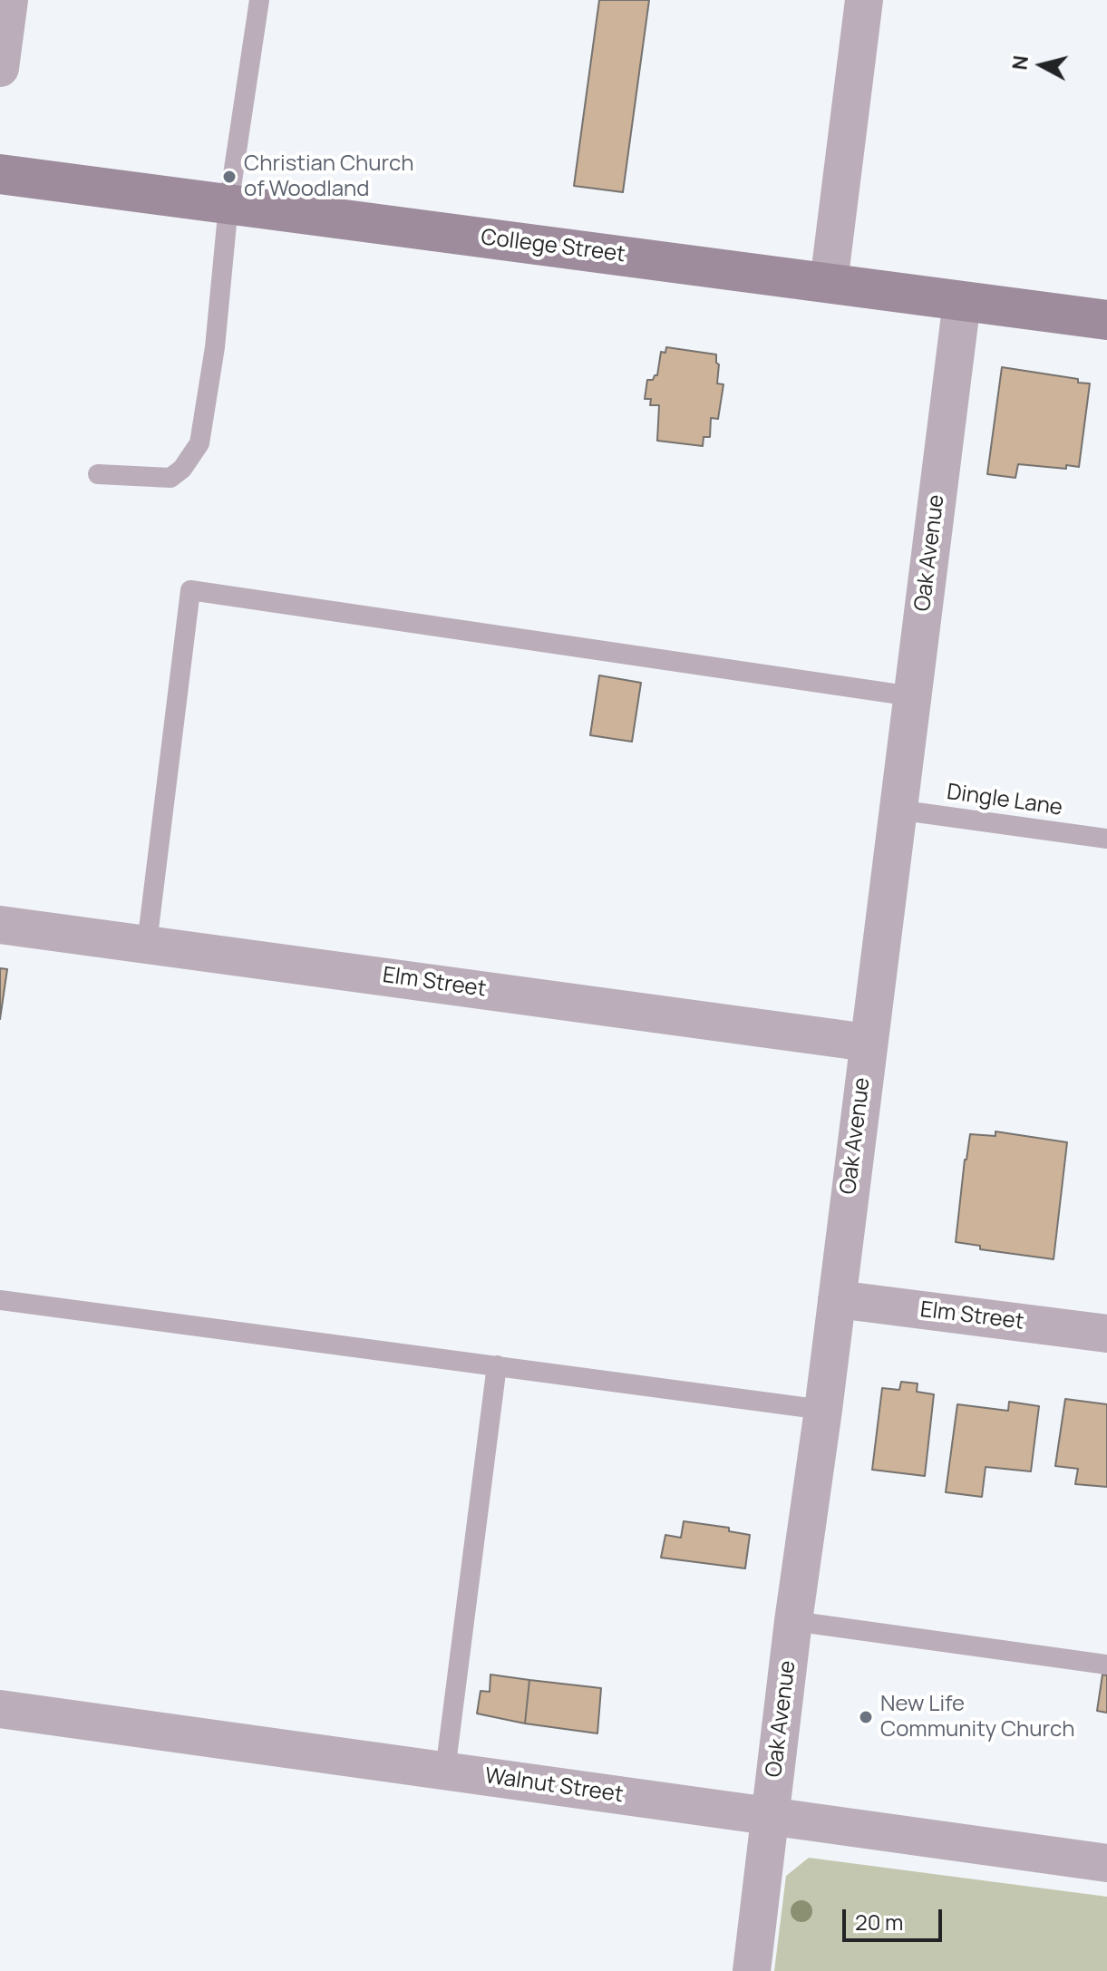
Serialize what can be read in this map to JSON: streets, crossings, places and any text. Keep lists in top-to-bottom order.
{
  "streets": {
    "street": [
      "College Street",
      "Oak Avenue",
      "Elm Street",
      "Walnut Street"
    ],
    "lane": ["Dingle Lane"]
  },
  "crossings": [
    ["College Street", "Oak Avenue"],
    ["Oak Avenue", "Dingle Lane"],
    ["Oak Avenue", "Elm Street"],
    ["Oak Avenue", "Walnut Street"]
  ],
  "places": ["Christian Church of Woodland", "New Life Community Church"],
  "scale_bar": "20 m",
  "north": "left"
}
